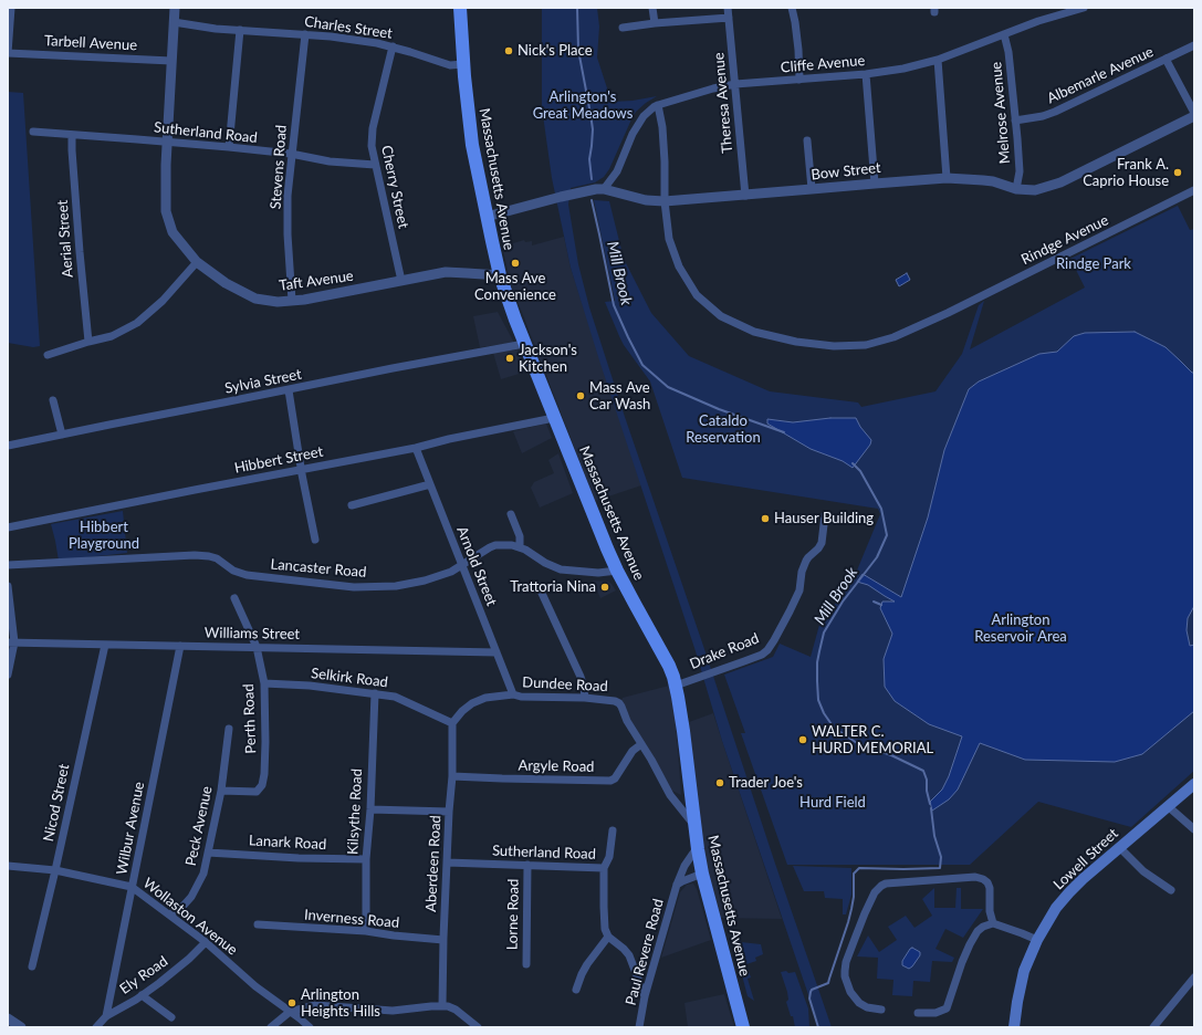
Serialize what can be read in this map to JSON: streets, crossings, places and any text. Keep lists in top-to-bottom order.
{
  "streets": {
    "main road": ["Massachusetts Avenue", "Lowell Street"],
    "street": [
      "Charles Street",
      "Tarbell Avenue",
      "Cliffe Avenue",
      "Albemarle Avenue",
      "Theresa Avenue",
      "Melrose Avenue",
      "Sutherland Road",
      "Stevens Road",
      "Bow Street",
      "Cherry Street",
      "Aerial Street",
      "Rindge Avenue",
      "Taft Avenue",
      "Sylvia Street",
      "Hibbert Street",
      "Arnold Street",
      "Lancaster Road",
      "Williams Street",
      "Drake Road",
      "Selkirk Road",
      "Dundee Road",
      "Perth Road",
      "Argyle Road",
      "Nicod Street",
      "Kilsythe Road",
      "Peck Avenue",
      "Wilbur Avenue",
      "Lanark Road",
      "Aberdeen Road",
      "Lorne Road",
      "Wollaston Avenue",
      "Inverness Road",
      "Paul Revere Road",
      "Ely Road"
    ]
  },
  "crossings": [
    ["Charles Street", "Stevens Road"],
    ["Charles Street", "Massachusetts Avenue"],
    ["Charles Street", "Cherry Street"],
    ["Charles Street", "Taft Avenue"],
    ["Tarbell Avenue", "Taft Avenue"],
    ["Cliffe Avenue", "Theresa Avenue"],
    ["Cliffe Avenue", "Melrose Avenue"],
    ["Cliffe Avenue", "Bow Street"],
    ["Cliffe Avenue", "Rindge Avenue"],
    ["Albemarle Avenue", "Melrose Avenue"],
    ["Theresa Avenue", "Bow Street"],
    ["Melrose Avenue", "Bow Street"],
    ["Sutherland Road", "Stevens Road"],
    ["Sutherland Road", "Cherry Street"],
    ["Sutherland Road", "Aerial Street"],
    ["Sutherland Road", "Taft Avenue"],
    ["Sutherland Road", "Aberdeen Road"],
    ["Sutherland Road", "Lorne Road"],
    ["Stevens Road", "Taft Avenue"],
    ["Bow Street", "Massachusetts Avenue"],
    ["Bow Street", "Rindge Avenue"],
    ["Massachusetts Avenue", "Taft Avenue"],
    ["Massachusetts Avenue", "Sylvia Street"],
    ["Massachusetts Avenue", "Hibbert Street"],
    ["Massachusetts Avenue", "Lancaster Road"],
    ["Massachusetts Avenue", "Drake Road"],
    ["Massachusetts Avenue", "Dundee Road"],
    ["Massachusetts Avenue", "Paul Revere Road"],
    ["Cherry Street", "Taft Avenue"],
    ["Hibbert Street", "Arnold Street"],
    ["Arnold Street", "Lancaster Road"],
    ["Arnold Street", "Williams Street"],
    ["Arnold Street", "Dundee Road"],
    ["Williams Street", "Perth Road"],
    ["Williams Street", "Nicod Street"],
    ["Williams Street", "Wilbur Avenue"],
    ["Selkirk Road", "Dundee Road"],
    ["Selkirk Road", "Perth Road"],
    ["Selkirk Road", "Kilsythe Road"],
    ["Selkirk Road", "Aberdeen Road"],
    ["Dundee Road", "Argyle Road"],
    ["Dundee Road", "Aberdeen Road"],
    ["Perth Road", "Peck Avenue"],
    ["Argyle Road", "Aberdeen Road"],
    ["Nicod Street", "Wollaston Avenue"],
    ["Kilsythe Road", "Lanark Road"],
    ["Kilsythe Road", "Inverness Road"],
    ["Peck Avenue", "Lanark Road"],
    ["Peck Avenue", "Wollaston Avenue"],
    ["Wilbur Avenue", "Wollaston Avenue"],
    ["Wilbur Avenue", "Ely Road"],
    ["Aberdeen Road", "Inverness Road"],
    ["Wollaston Avenue", "Ely Road"]
  ],
  "water": ["Mill Brook"],
  "parks": [
    "Arlington's Great Meadows",
    "Rindge Park",
    "Cataldo Reservation",
    "Hibbert Playground",
    "Arlington Reservoir Area",
    "Hurd Field"
  ],
  "places": [
    "Nick's Place",
    "Frank A. Caprio House",
    "Mass Ave Convenience",
    "Jackson's Kitchen",
    "Mass Ave Car Wash",
    "Hauser Building",
    "Trattoria Nina",
    "WALTER C. HURD MEMORIAL",
    "Trader Joe's",
    "Arlington Heights Hills"
  ]
}
